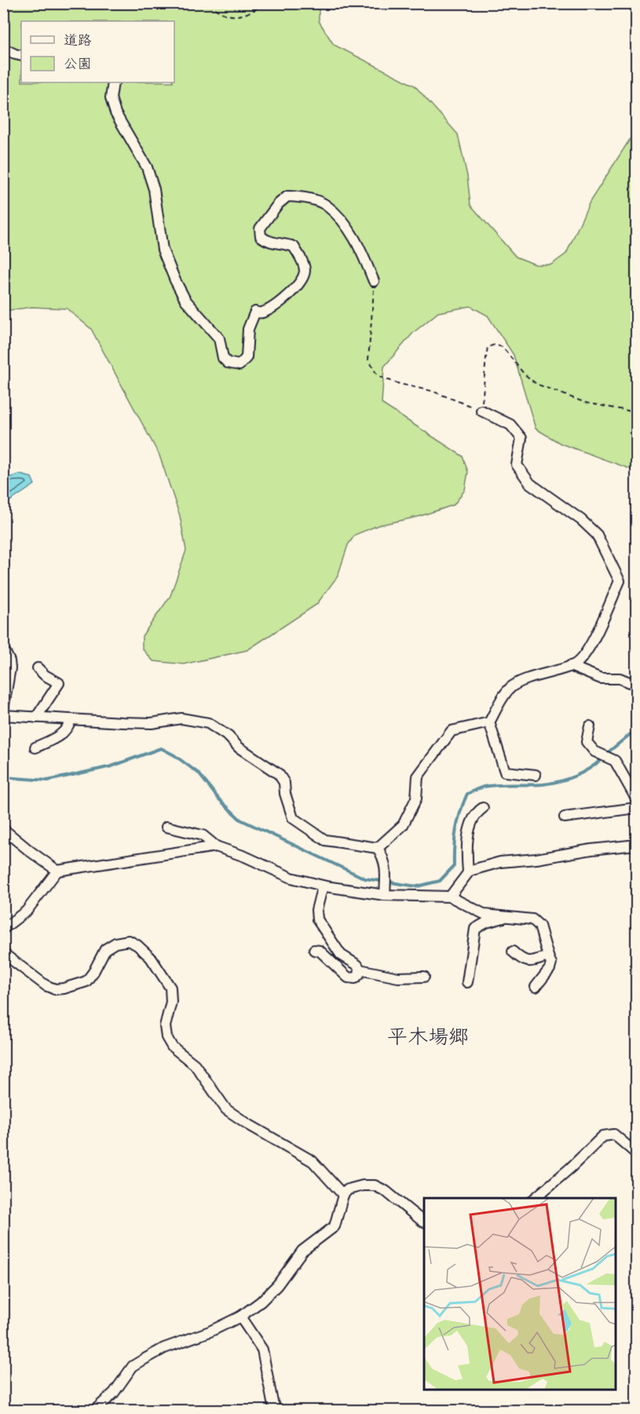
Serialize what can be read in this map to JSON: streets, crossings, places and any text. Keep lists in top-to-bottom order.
{
  "districts": ["平木場郷"],
  "legend": ["道路", "公園"]
}
